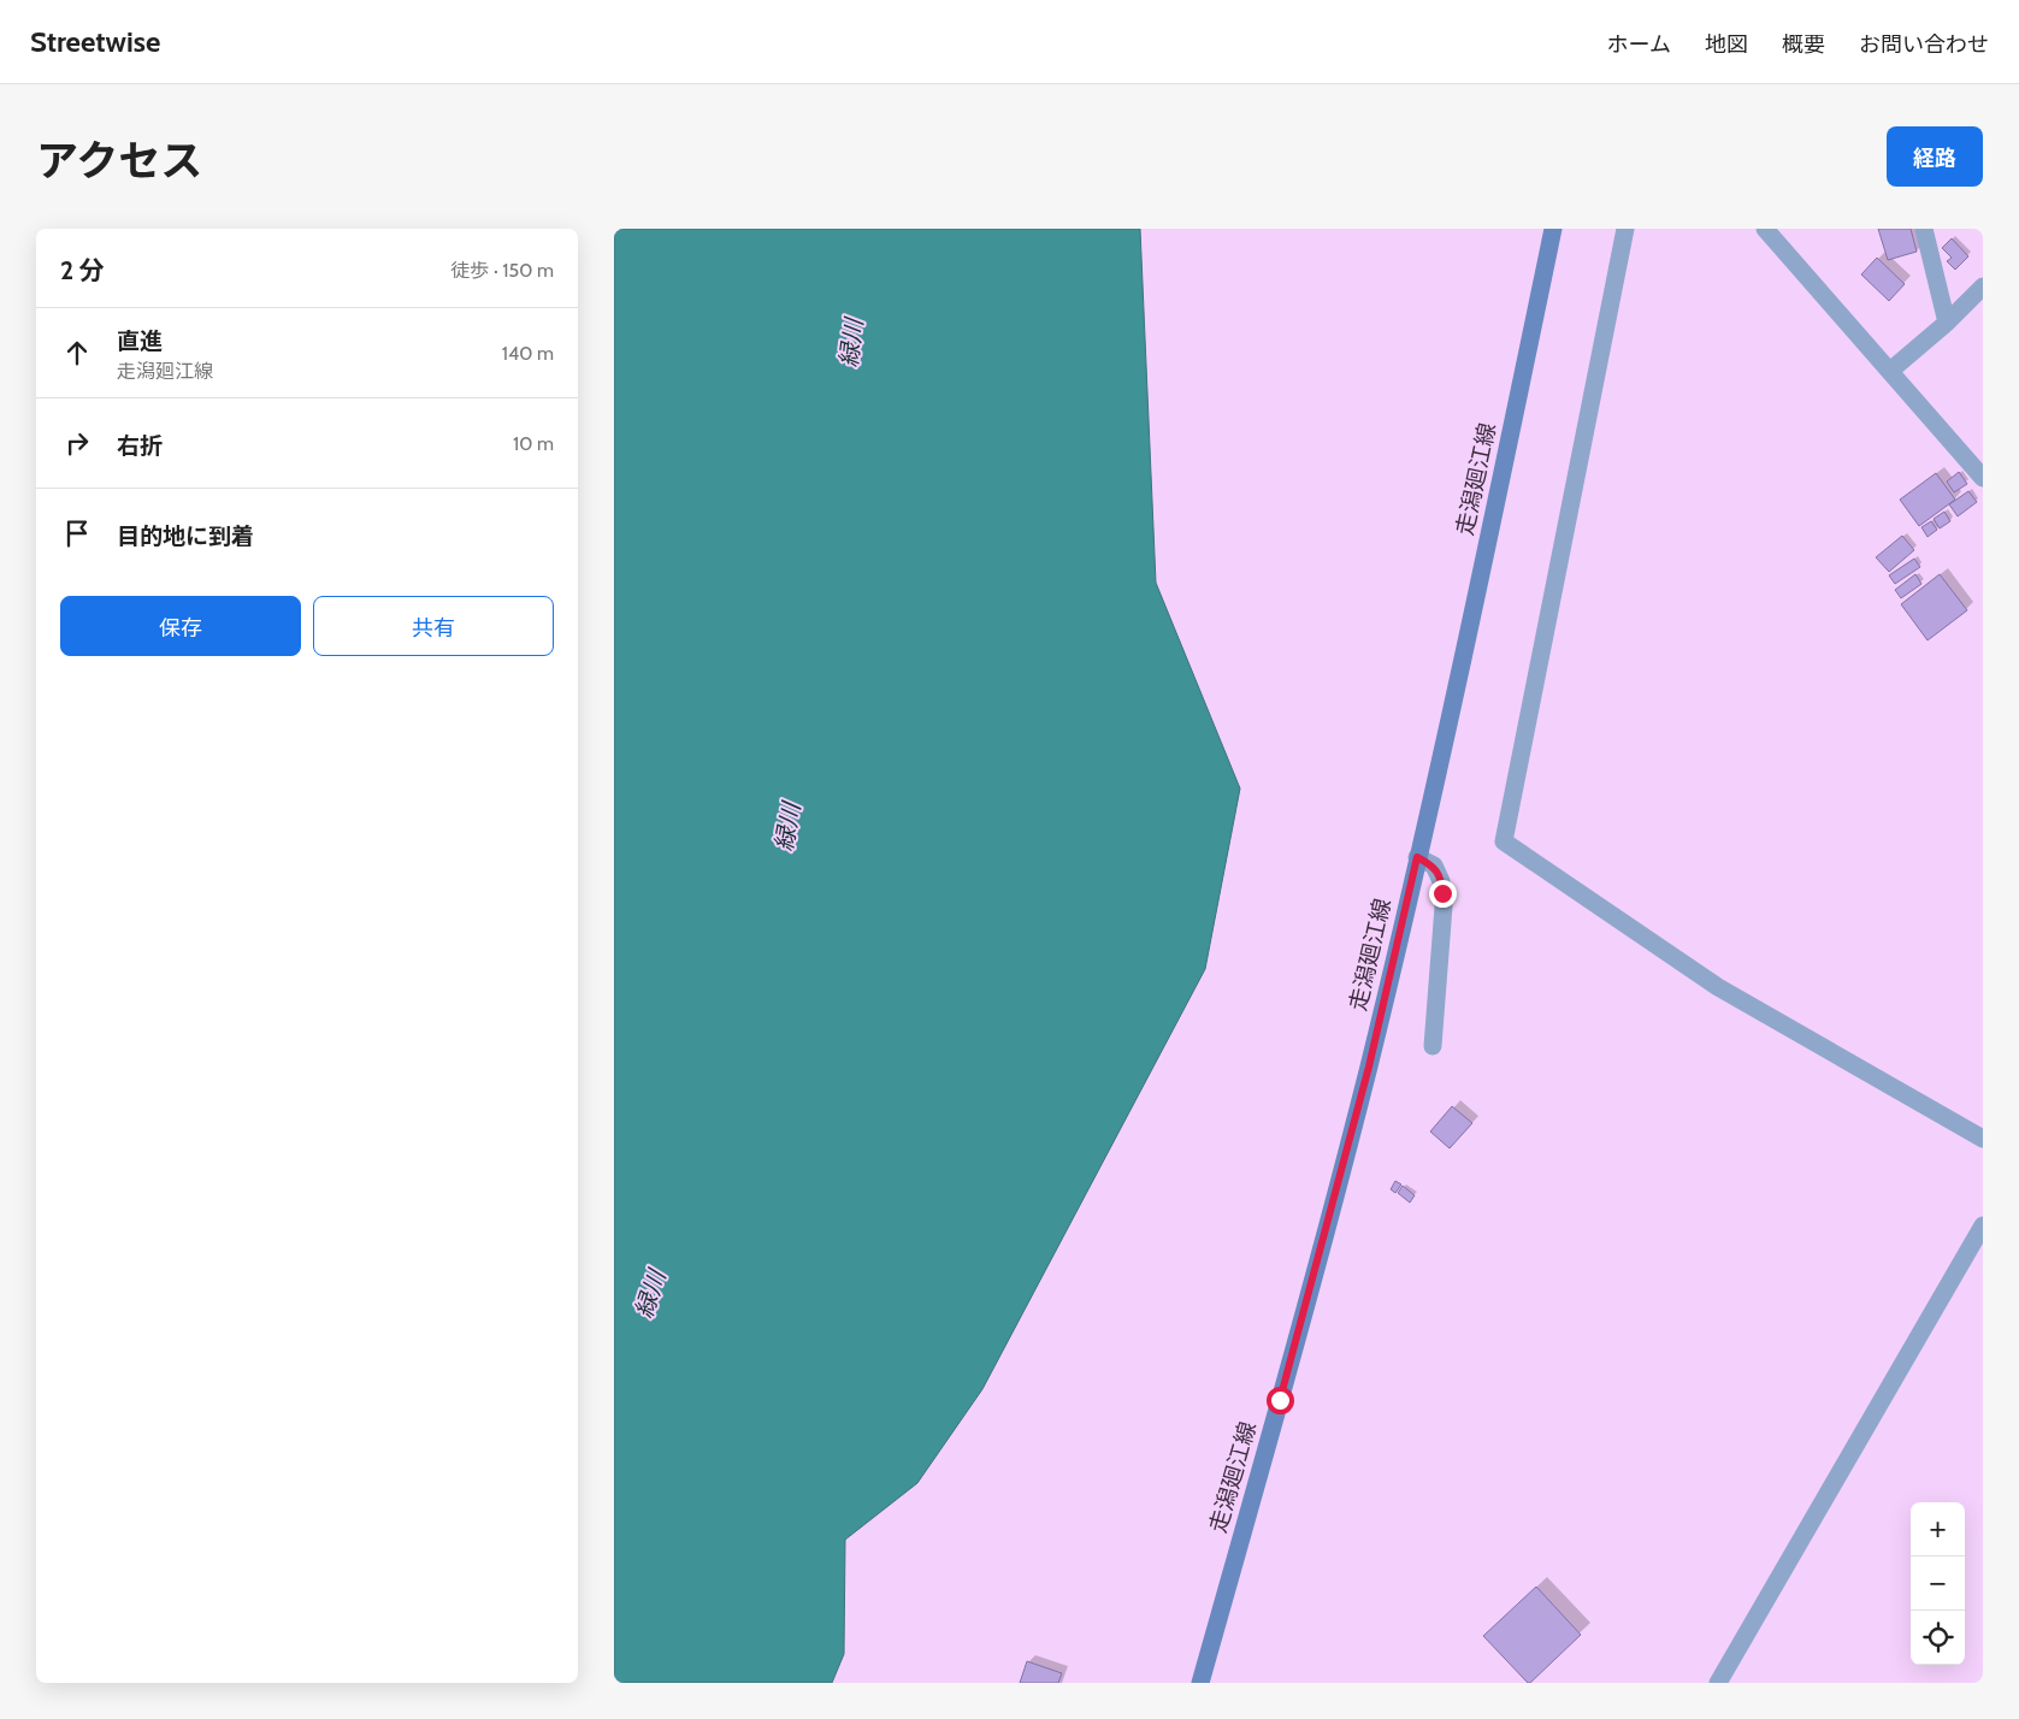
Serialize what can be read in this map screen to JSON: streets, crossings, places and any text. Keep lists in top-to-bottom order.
{
  "streets": {
    "main road": ["走潟廻江線"]
  },
  "water": ["緑川"],
  "page": {
    "header": "Streetwise",
    "nav": [
      "ホーム",
      "地図",
      "概要",
      "お問い合わせ"
    ],
    "title": "アクセス",
    "buttons": [
      "経路",
      ["保存", "共有"]
    ],
    "heading": ["2 分", "徒歩 · 150 m"],
    "list": [
      ["直進", "走潟廻江線", "140 m"],
      ["右折", "10 m"],
      "目的地に到着"
    ],
    "map_buttons": ["+", "−"]
  }
}
